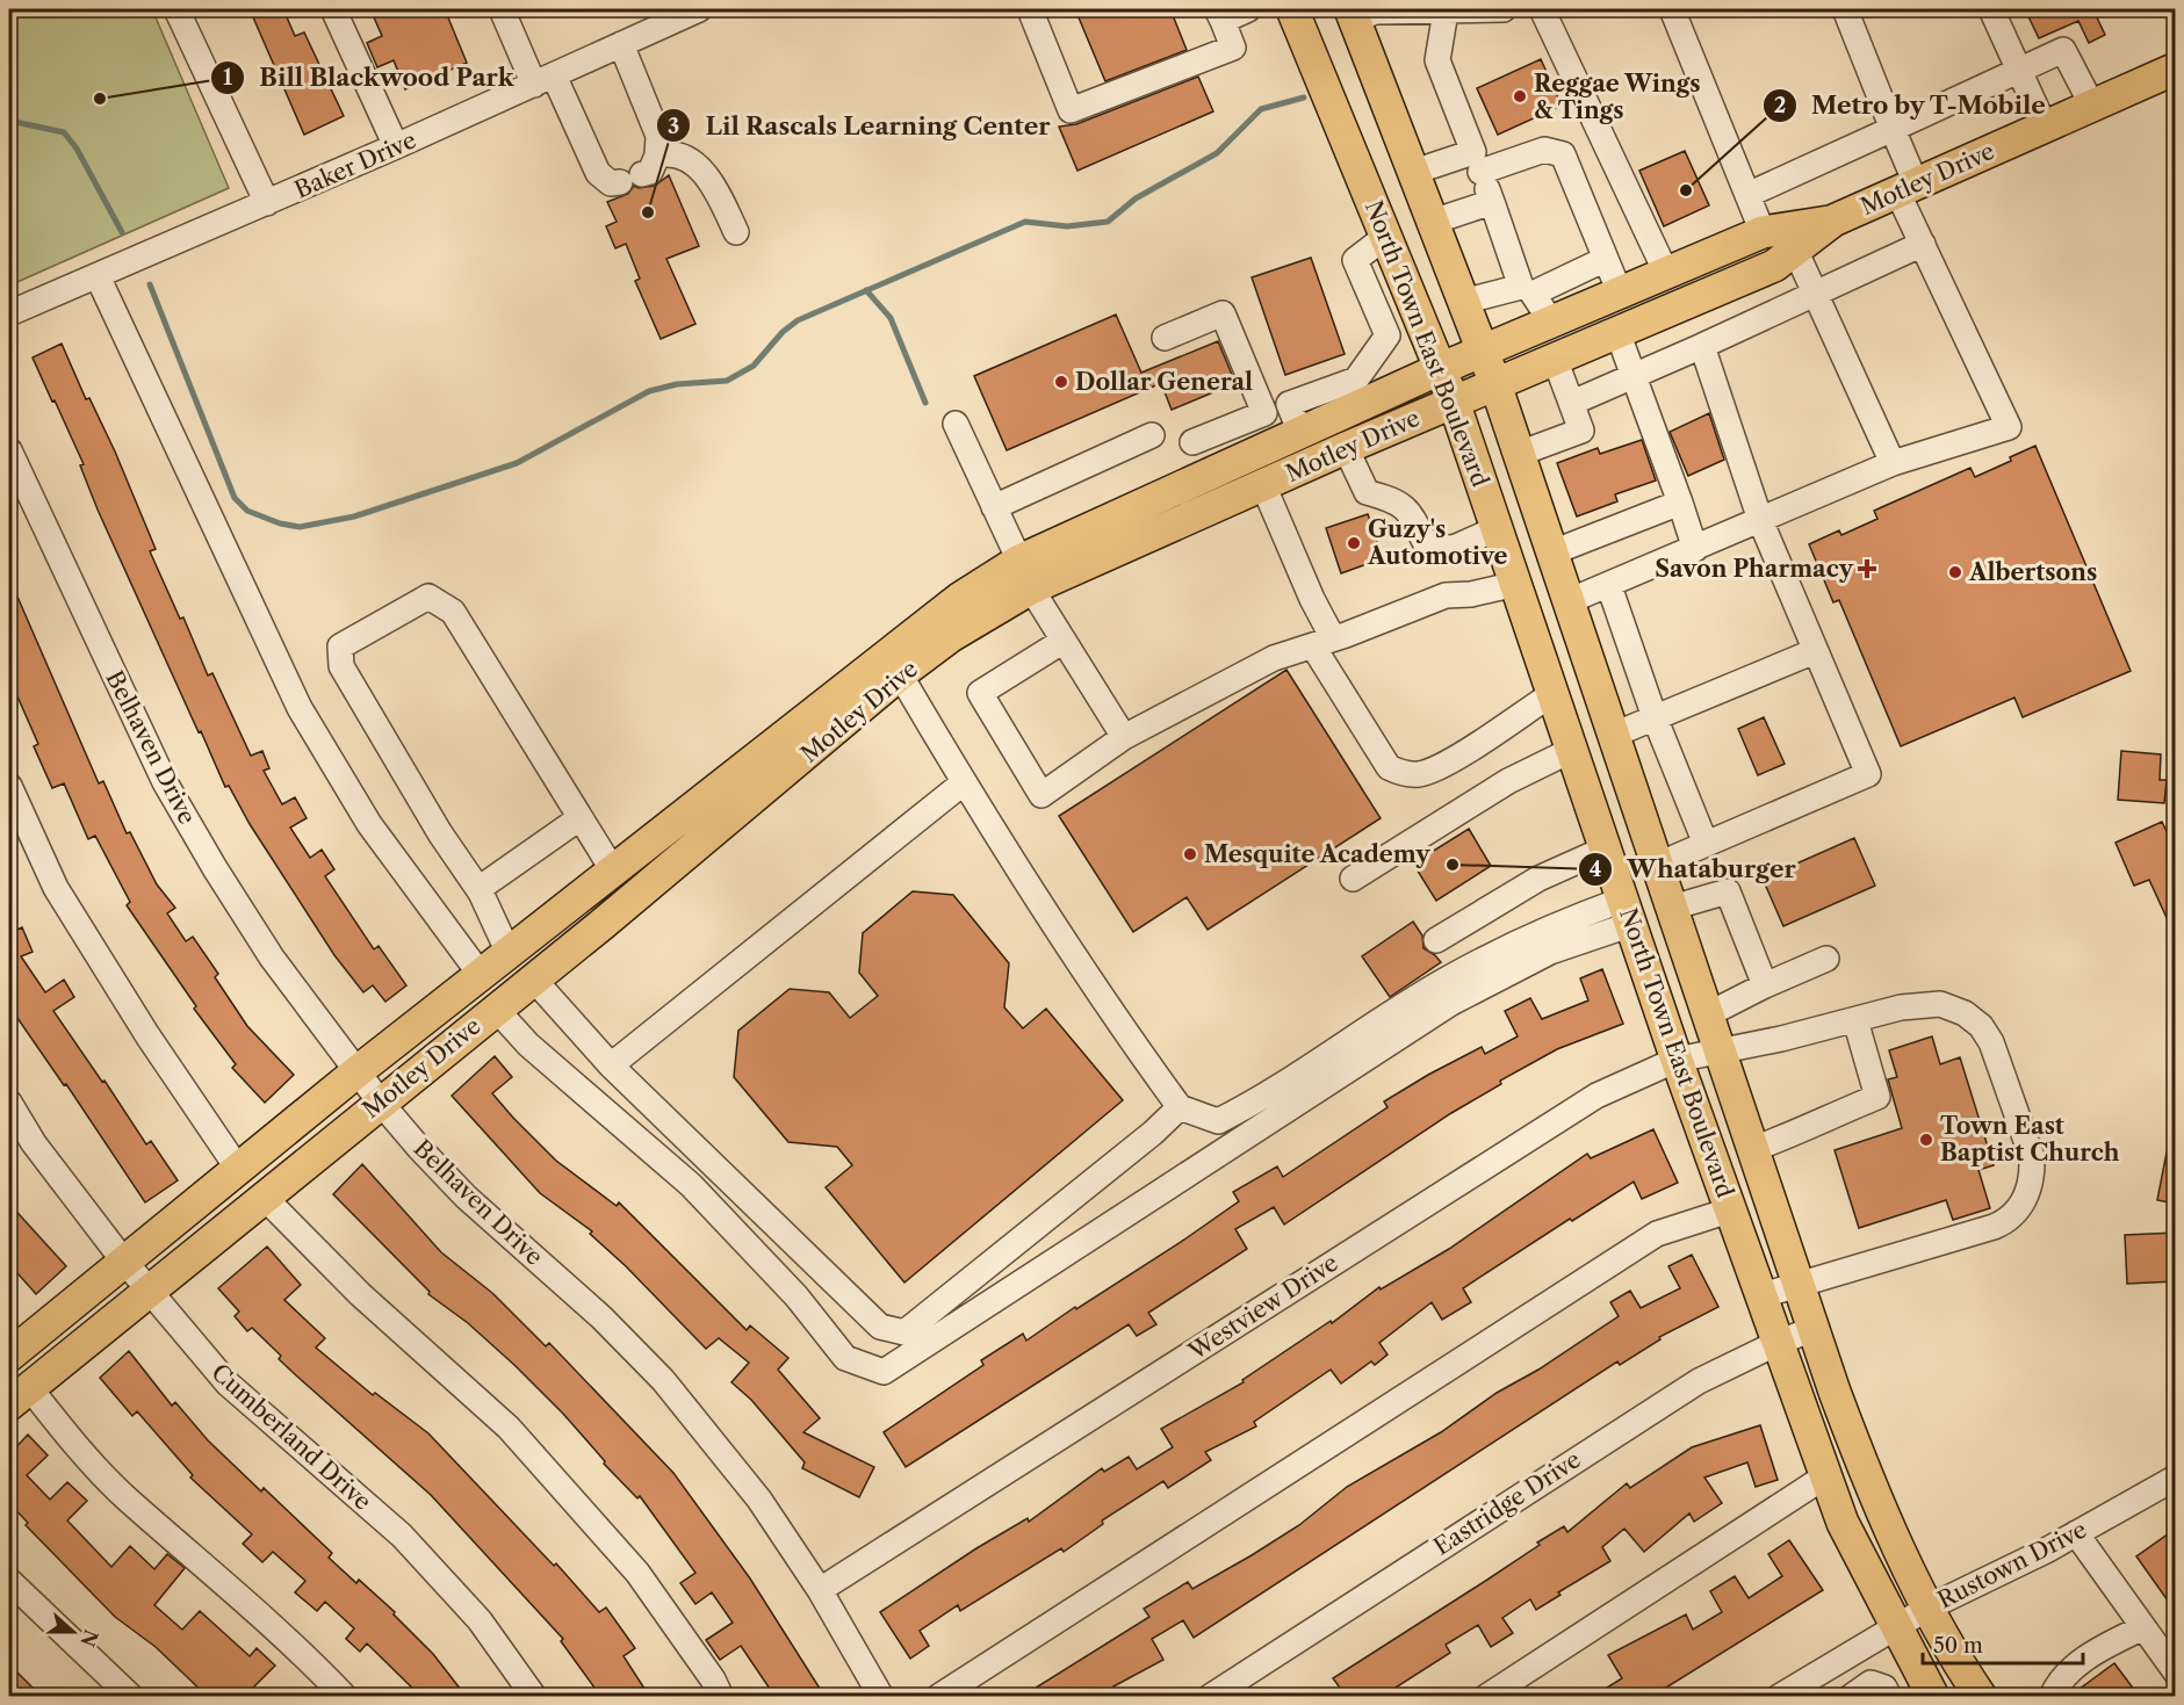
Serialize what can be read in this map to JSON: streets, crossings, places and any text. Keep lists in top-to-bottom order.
{
  "streets": {
    "main road": ["Motley Drive", "North Town East Boulevard"],
    "street": [
      "Baker Drive",
      "Belhaven Drive",
      "Westview Drive",
      "Cumberland Drive",
      "Eastridge Drive",
      "Rustown Drive"
    ]
  },
  "crossings": [
    ["Motley Drive", "North Town East Boulevard"],
    ["Motley Drive", "Belhaven Drive"],
    ["Motley Drive", "Cumberland Drive"],
    ["North Town East Boulevard", "Westview Drive"],
    ["North Town East Boulevard", "Eastridge Drive"],
    ["North Town East Boulevard", "Rustown Drive"],
    ["Belhaven Drive", "Westview Drive"]
  ],
  "places": {
    "other": [
      "Reggae Wings & Tings",
      "Bill Blackwood Park",
      "Metro by T-Mobile",
      "Lil Rascals Learning Center",
      "Dollar General",
      "Guzy's Automotive",
      "Albertsons",
      "Mesquite Academy",
      "Whataburger",
      "Town East Baptist Church"
    ],
    "health": ["Savon Pharmacy"]
  },
  "scale_bar": "50 m",
  "north": "right"
}
